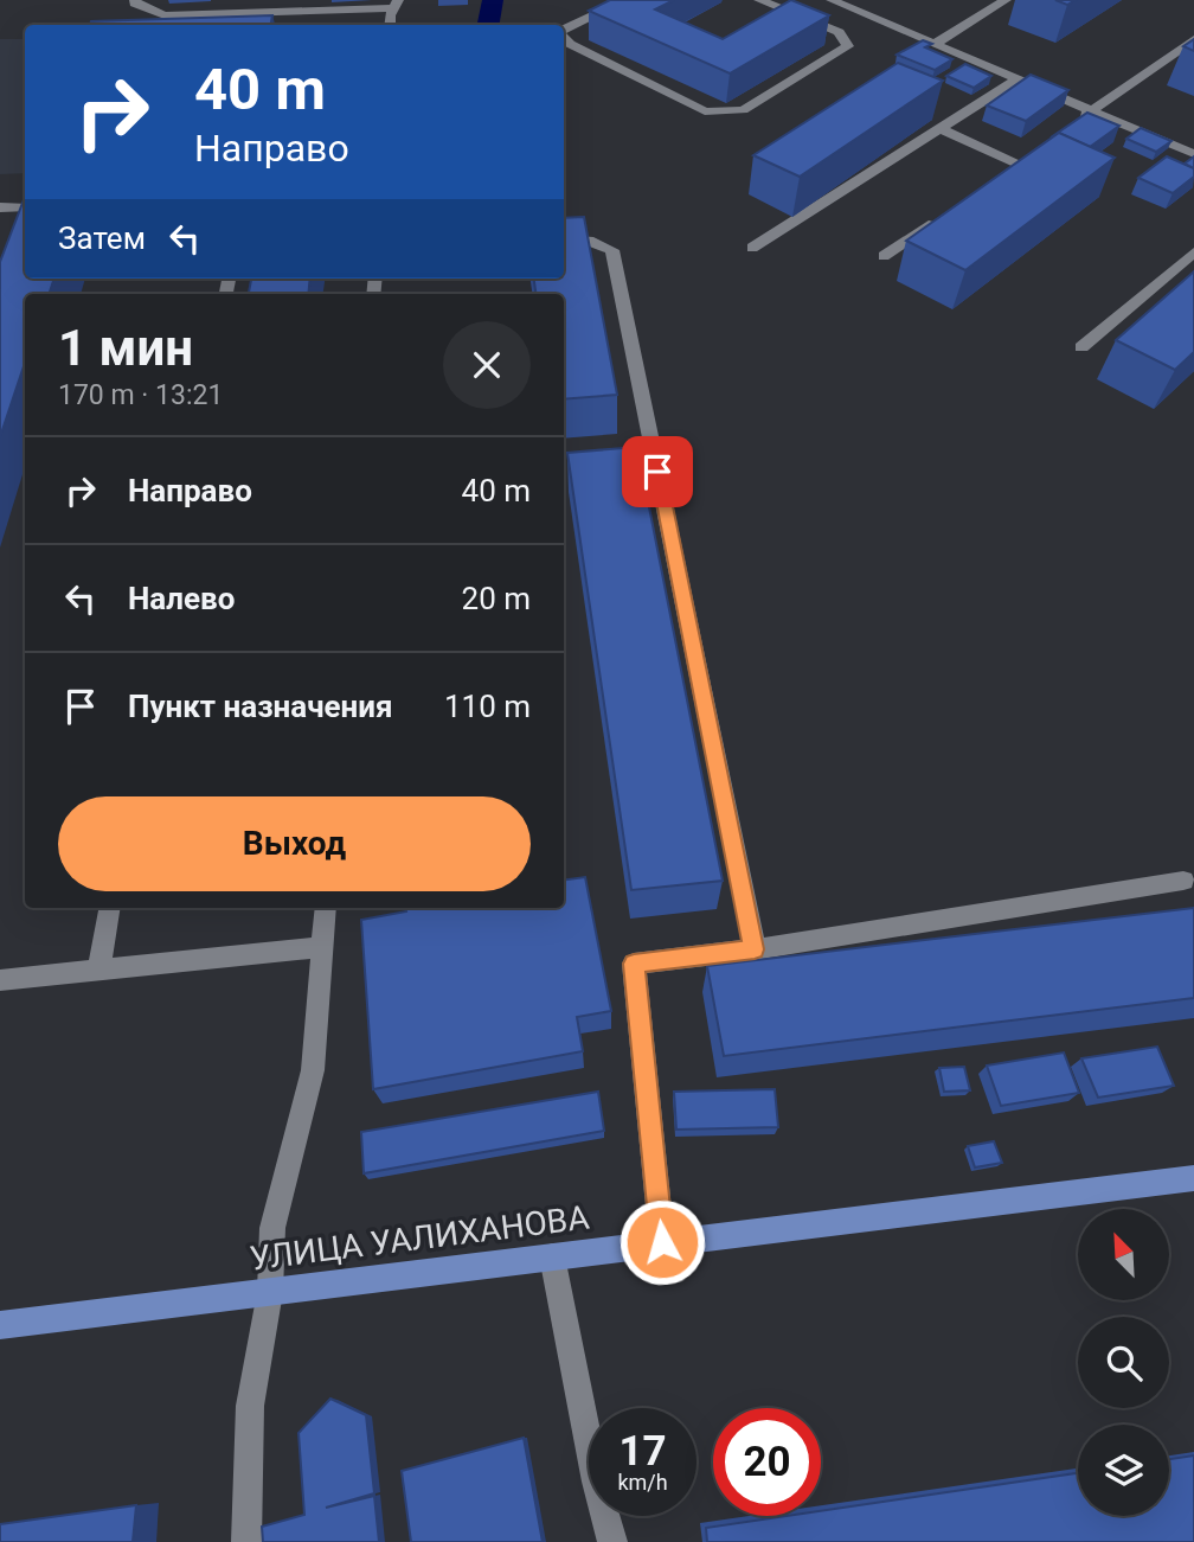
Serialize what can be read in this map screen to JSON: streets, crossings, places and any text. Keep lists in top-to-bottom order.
{
  "streets": {
    "main road": ["УЛИЦА УАЛИХАНОВА"]
  },
  "north": "top left",
  "page": {
    "turn": ["40 m", "Направо"],
    "then": "Затем",
    "heading": ["1 мин", "170 m · 13:21"],
    "list": [
      {
        "name": "Направо",
        "value": "40 m"
      },
      {
        "name": "Налево",
        "value": "20 m"
      },
      {
        "name": "Пункт назначения",
        "value": "110 m"
      }
    ],
    "buttons": "Выход",
    "speed": "17 km/h",
    "limit": "20"
  }
}
